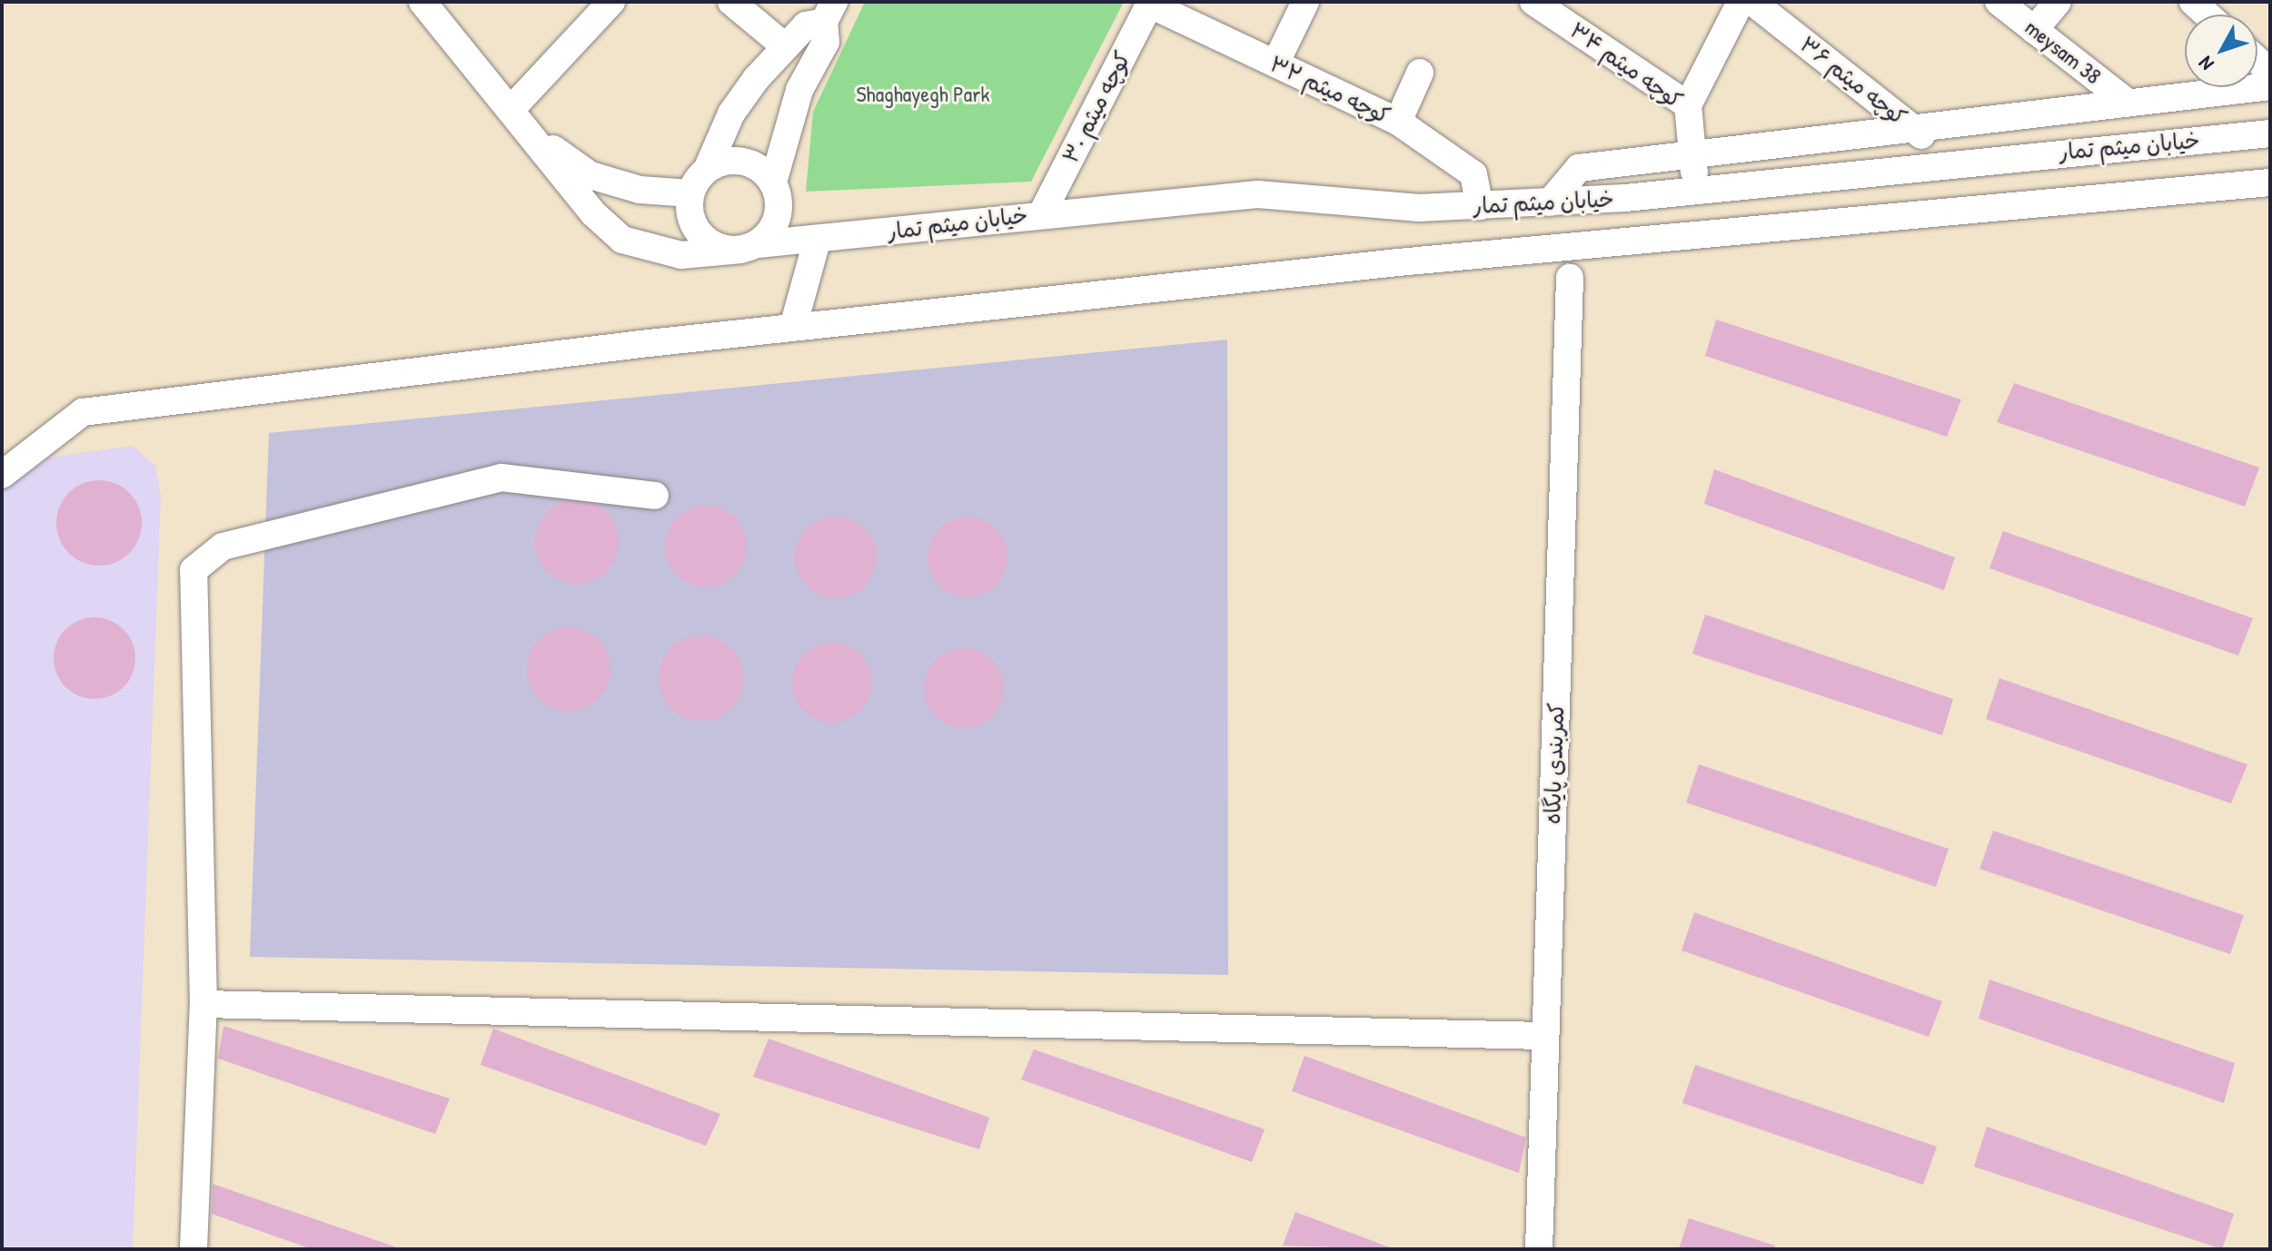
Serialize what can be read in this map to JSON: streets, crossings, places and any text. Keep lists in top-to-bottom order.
{
  "streets": {
    "street": [
      "meysam 38",
      "کوچه میثم ۳۴",
      "کوچه میثم ۳۶",
      "کوچه میثم ۳۲",
      "کوچه میثم ۳۰",
      "خیابان میثم تمار",
      "کمربندی پایگاه"
    ]
  },
  "crossings": [
    ["کوچه میثم ۳۴", "خیابان میثم تمار"],
    ["کوچه میثم ۳۶", "خیابان میثم تمار"],
    ["کوچه میثم ۳۲", "کوچه میثم ۳۰"],
    ["کوچه میثم ۳۲", "خیابان میثم تمار"],
    ["کوچه میثم ۳۰", "خیابان میثم تمار"]
  ],
  "parks": ["Shaghayegh Park"],
  "north": "bottom left"
}
